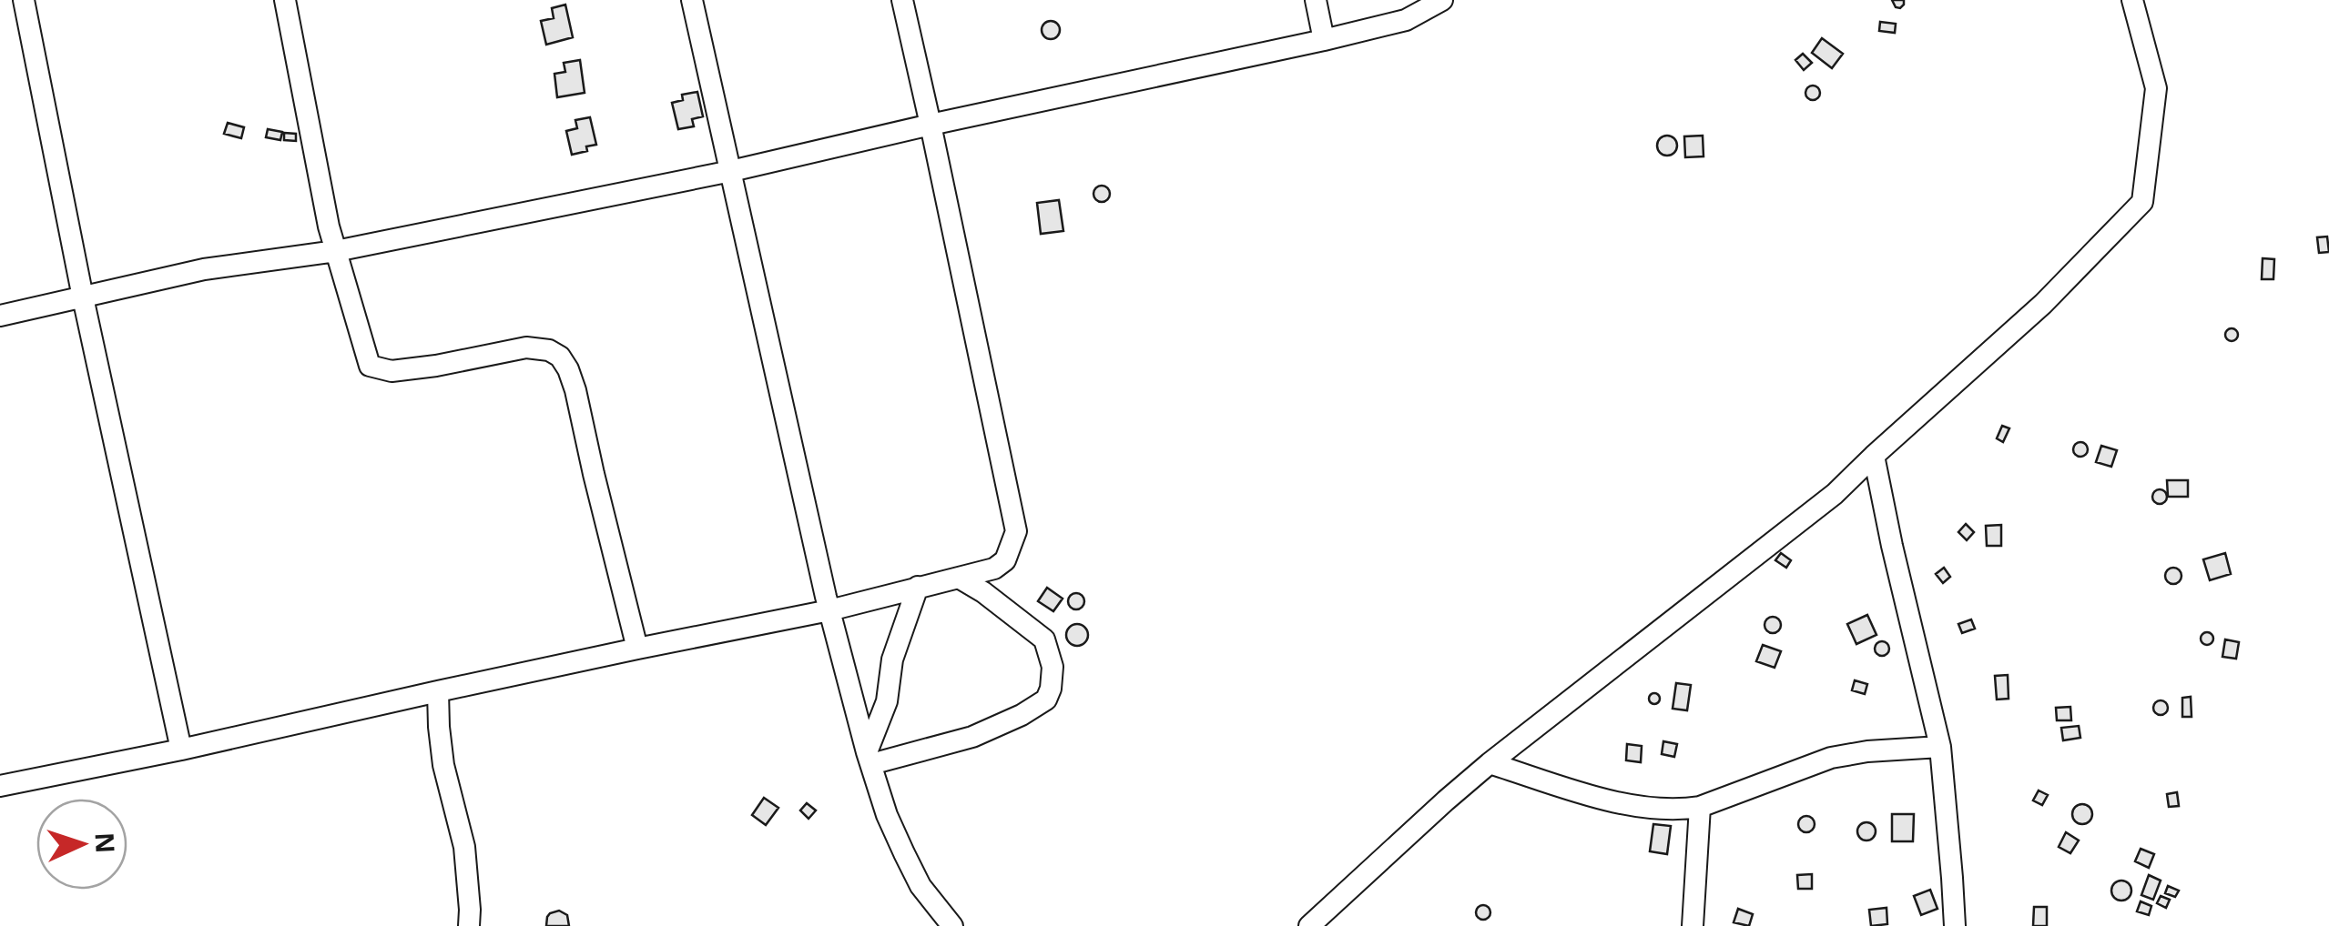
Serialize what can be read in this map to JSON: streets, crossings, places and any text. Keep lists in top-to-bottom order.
{
  "north": "right"
}
